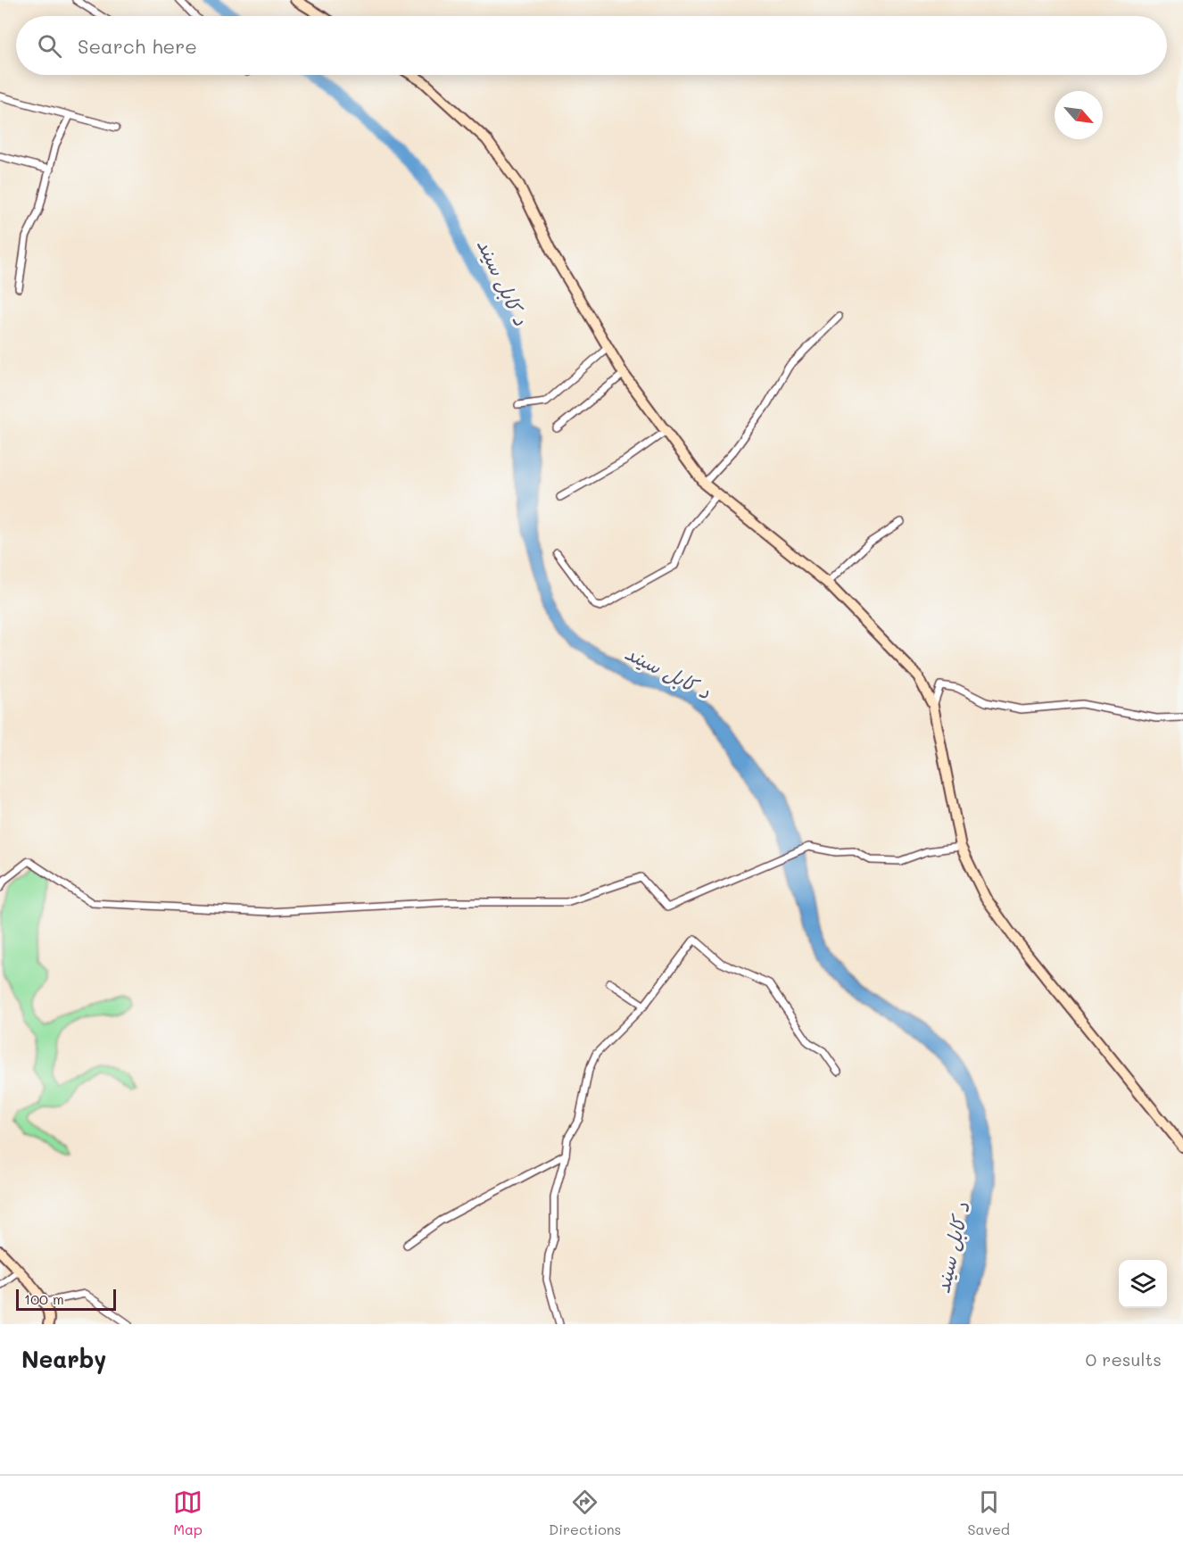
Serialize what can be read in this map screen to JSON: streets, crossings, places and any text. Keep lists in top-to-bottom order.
{
  "water": ["د کابل سيند"],
  "scale_bar": "100 m",
  "north": "bottom right",
  "page": {
    "search": "Search here",
    "scale": "100 m",
    "heading": ["Nearby", "0 results"],
    "nav": ["Map", "Directions", "Saved"]
  }
}
